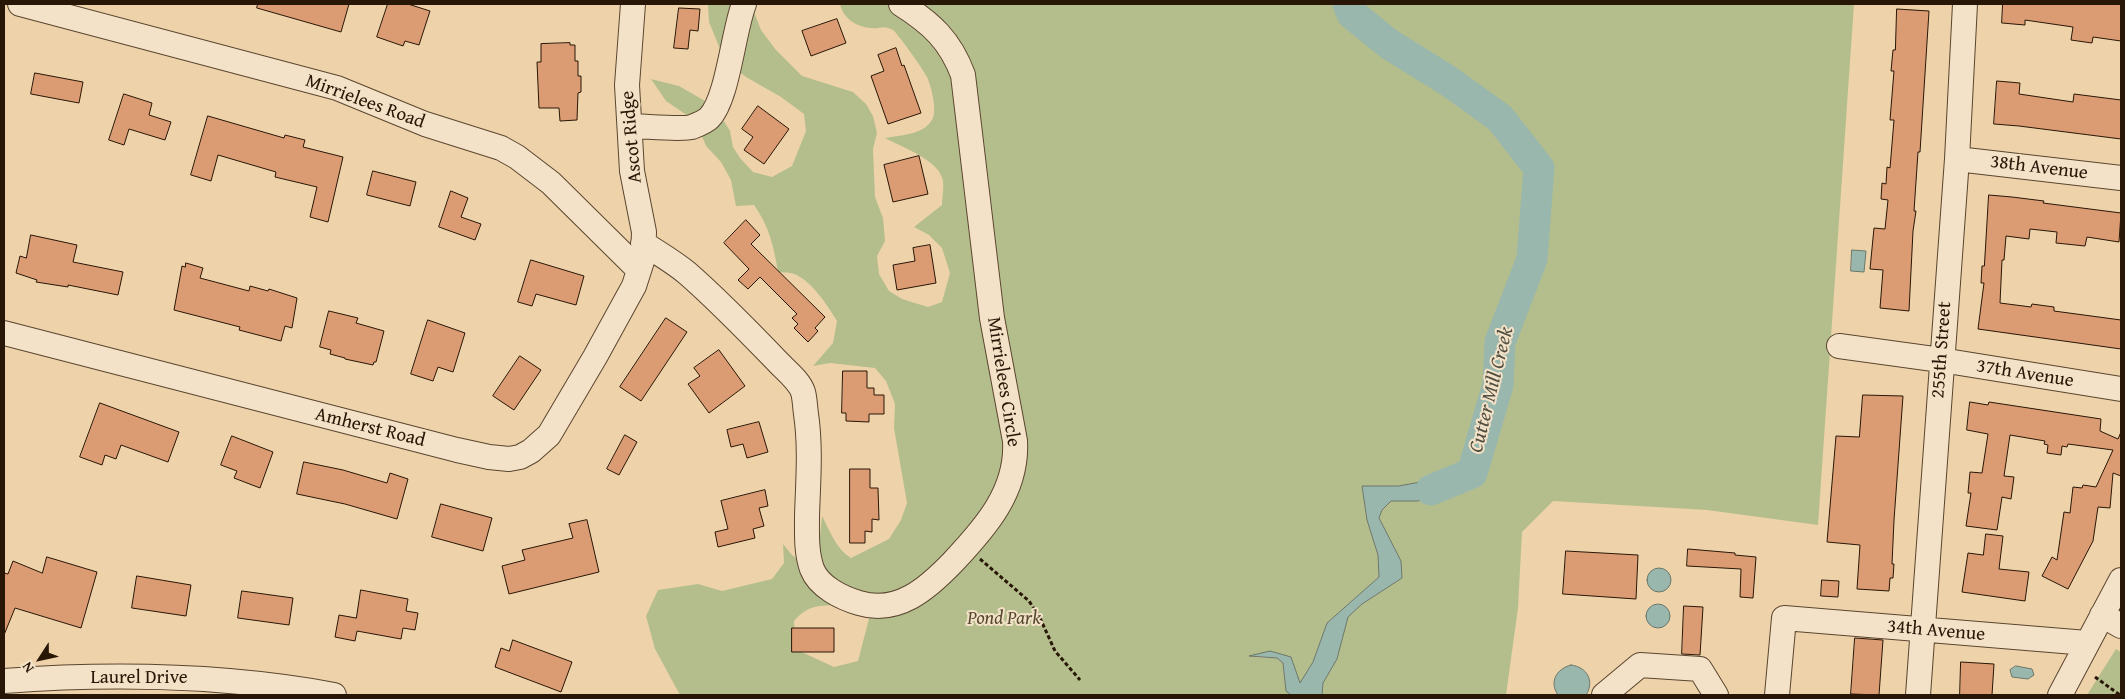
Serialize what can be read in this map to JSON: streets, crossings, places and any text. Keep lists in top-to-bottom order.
{
  "streets": {
    "street": [
      "Mirrielees Road",
      "Ascot Ridge",
      "38th Avenue",
      "255th Street",
      "37th Avenue",
      "Mirrielees Circle",
      "Amherst Road",
      "34th Avenue",
      "Laurel Drive"
    ]
  },
  "crossings": [
    ["Mirrielees Road", "Ascot Ridge"],
    ["Mirrielees Road", "Amherst Road"],
    ["Ascot Ridge", "Mirrielees Circle"],
    ["Ascot Ridge", "Amherst Road"],
    ["38th Avenue", "255th Street"],
    ["255th Street", "37th Avenue"],
    ["255th Street", "34th Avenue"]
  ],
  "water": ["Cutter Mill Creek"],
  "parks": ["Pond Park"],
  "north": "bottom left"
}
